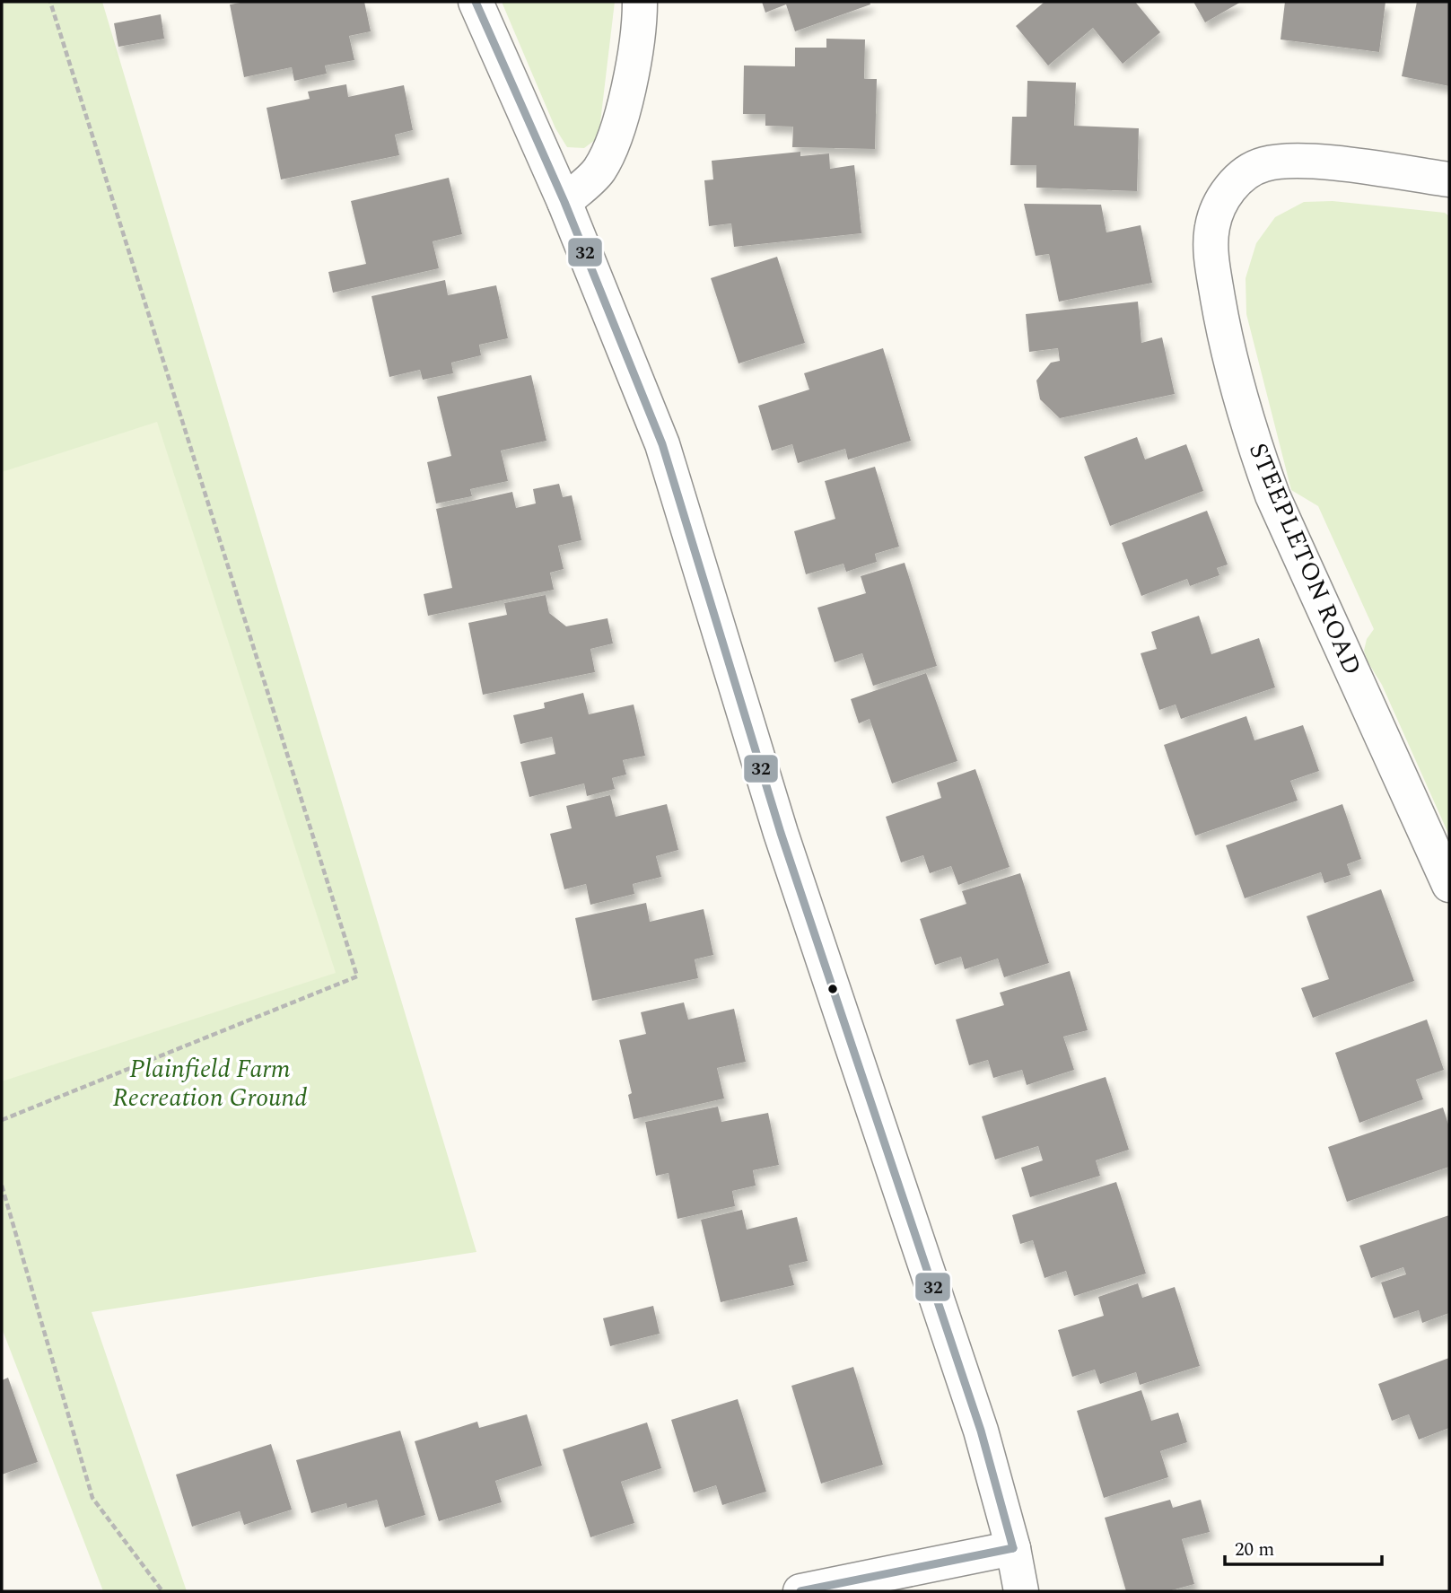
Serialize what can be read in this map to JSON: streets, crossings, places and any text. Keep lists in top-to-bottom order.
{
  "streets": {
    "street": ["STEEPLETON ROAD"]
  },
  "parks": ["Plainfield Farm Recreation Ground"],
  "lines": ["transit line 32"],
  "scale_bar": "20 m"
}
